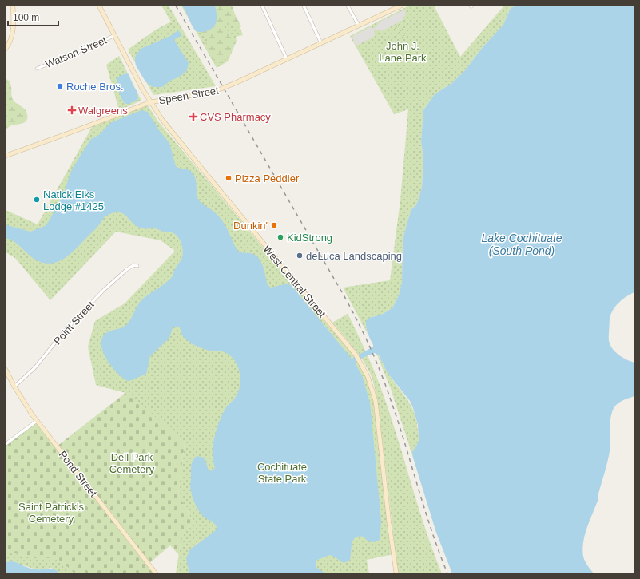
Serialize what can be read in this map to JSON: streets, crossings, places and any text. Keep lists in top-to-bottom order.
{
  "streets": {
    "street": [
      "Watson Street",
      "Speen Street",
      "West Central Street",
      "Point Street",
      "Pond Street"
    ]
  },
  "crossings": [
    ["Watson Street", "West Central Street"],
    ["Speen Street", "West Central Street"],
    ["Point Street", "Pond Street"]
  ],
  "water": ["Lake Cochituate (South Pond)"],
  "parks": [
    "John J. Lane Park",
    "Dell Park Cemetery",
    "Cochituate State Park",
    "Saint Patrick's Cemetery"
  ],
  "places": {
    "other": [
      "Roche Bros.",
      "Pizza Peddler",
      "Natick Elks Lodge #1425",
      "Dunkin'",
      "KidStrong",
      "deLuca Landscaping"
    ],
    "health": ["Walgreens", "CVS Pharmacy"]
  },
  "scale_bar": "100 m"
}
